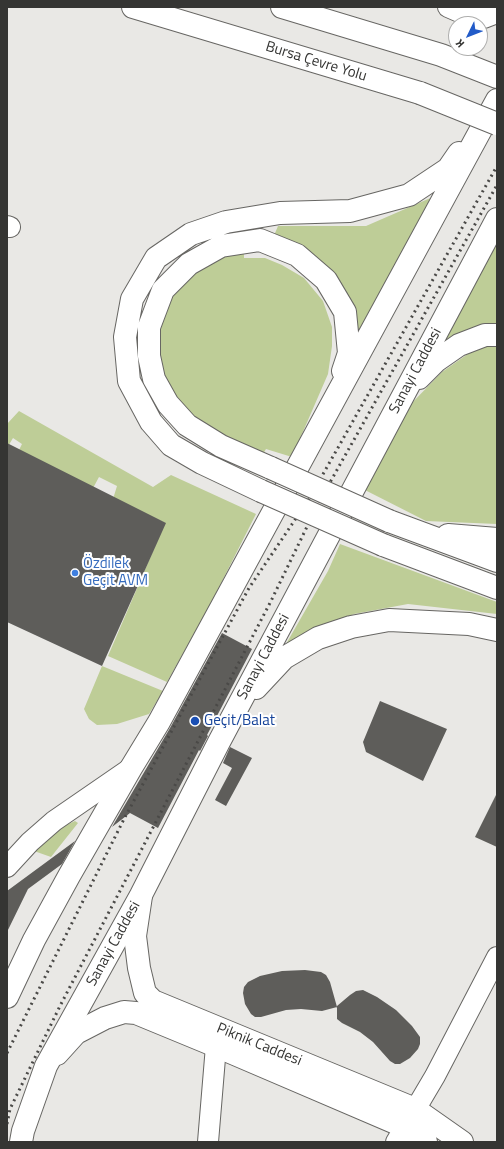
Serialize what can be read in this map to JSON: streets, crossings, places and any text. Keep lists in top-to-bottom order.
{
  "streets": {
    "main road": ["Bursa Çevre Yolu", "Sanayi Caddesi", "Piknik Caddesi"]
  },
  "crossings": [
    ["Sanayi Caddesi", "Piknik Caddesi"]
  ],
  "places": ["Özdilek Geçit AVM", "Geçit/Balat"],
  "north": "bottom left"
}
